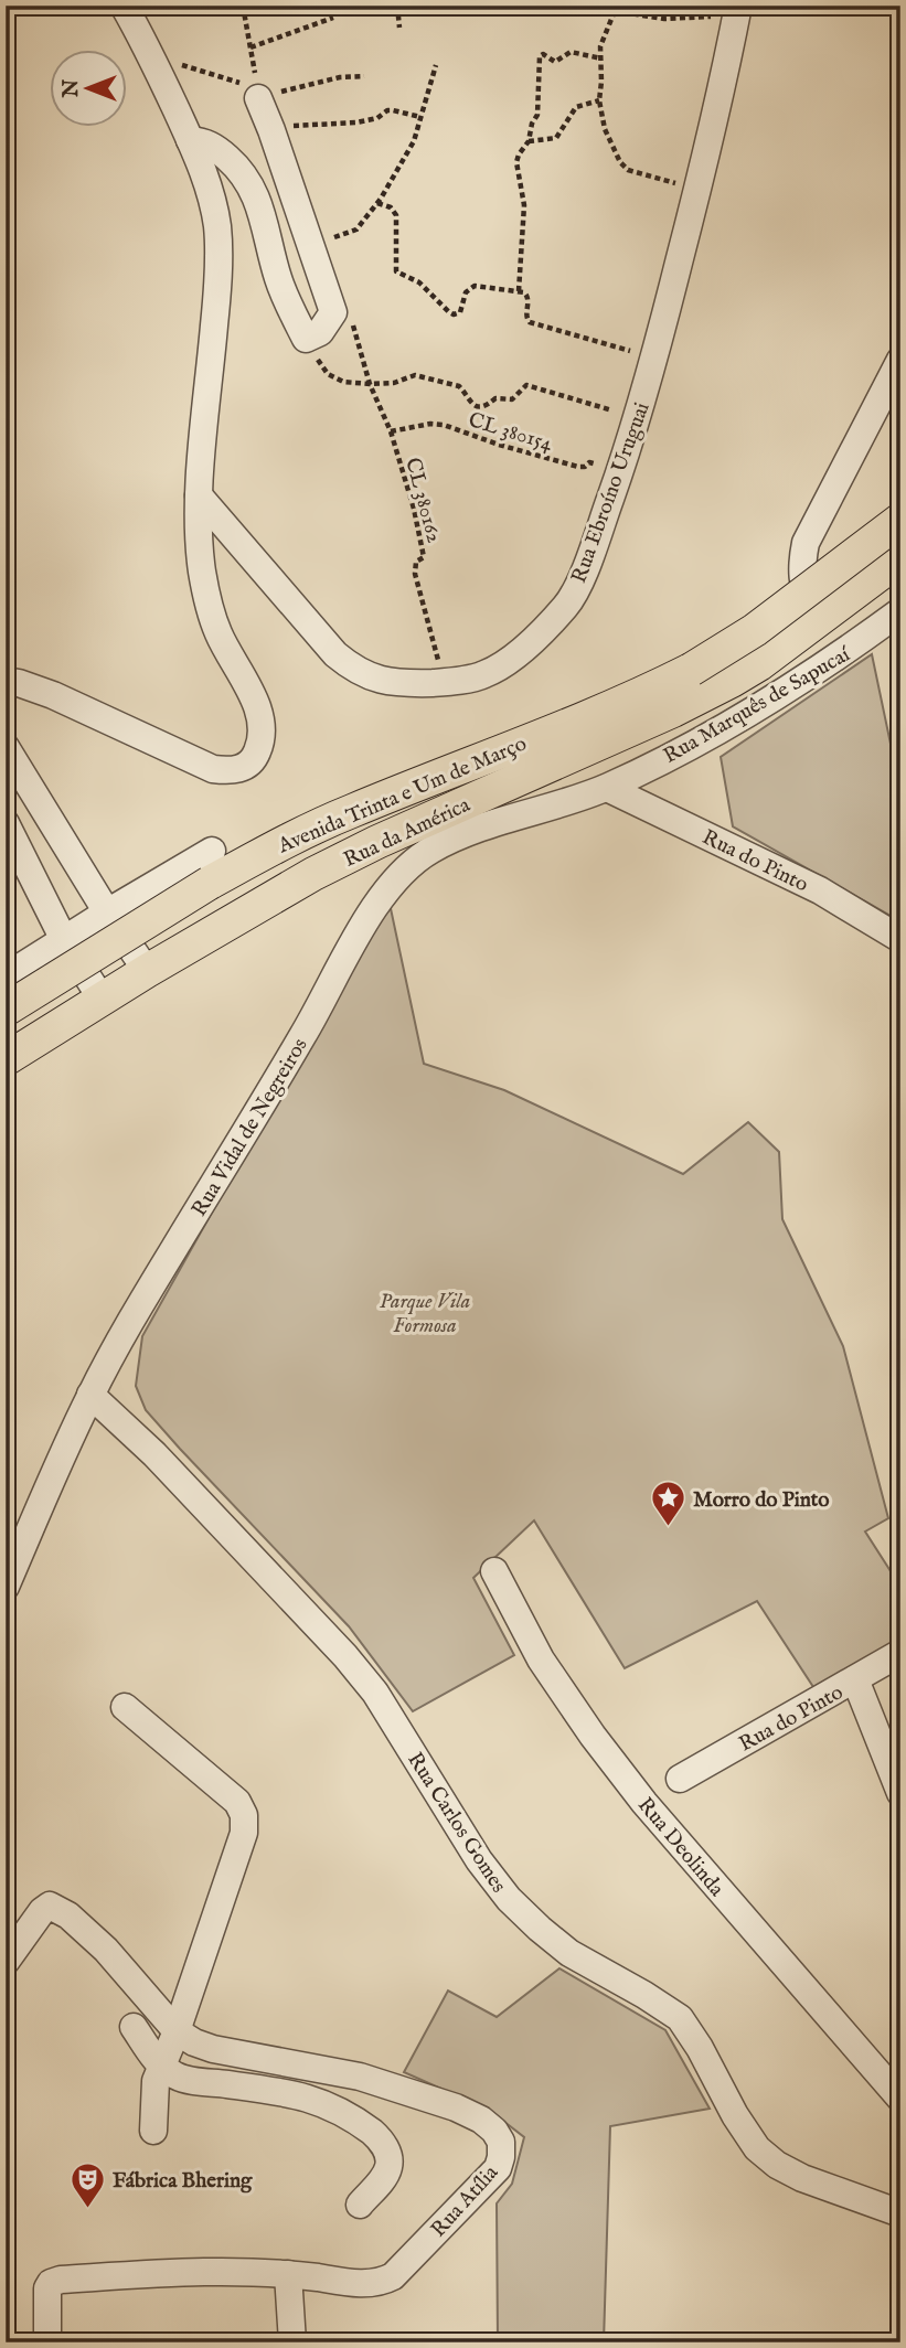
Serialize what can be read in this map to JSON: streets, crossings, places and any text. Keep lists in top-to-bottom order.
{
  "streets": {
    "main road": ["Avenida Trinta e Um de Março", "Rua da América"],
    "street": [
      "Rua Ebroíno Uruguai",
      "Rua Marquês de Sapucaí",
      "Rua do Pinto",
      "Rua Vidal de Negreiros",
      "Rua Carlos Gomes",
      "Rua Deolinda",
      "Rua Atília"
    ],
    "path": ["CL 380154", "CL 380162"]
  },
  "crossings": [
    ["CL 380154", "Rua Ebroíno Uruguai"],
    ["CL 380154", "CL 380162"],
    ["Rua Marquês de Sapucaí", "Rua do Pinto"],
    ["Rua Marquês de Sapucaí", "Rua Vidal de Negreiros"],
    ["Rua do Pinto", "Rua Vidal de Negreiros"],
    ["Rua Vidal de Negreiros", "Rua Carlos Gomes"]
  ],
  "parks": ["Parque Vila Formosa"],
  "places": {
    "place": ["Morro do Pinto"],
    "theatre": ["Fábrica Bhering"]
  },
  "north": "left"
}
